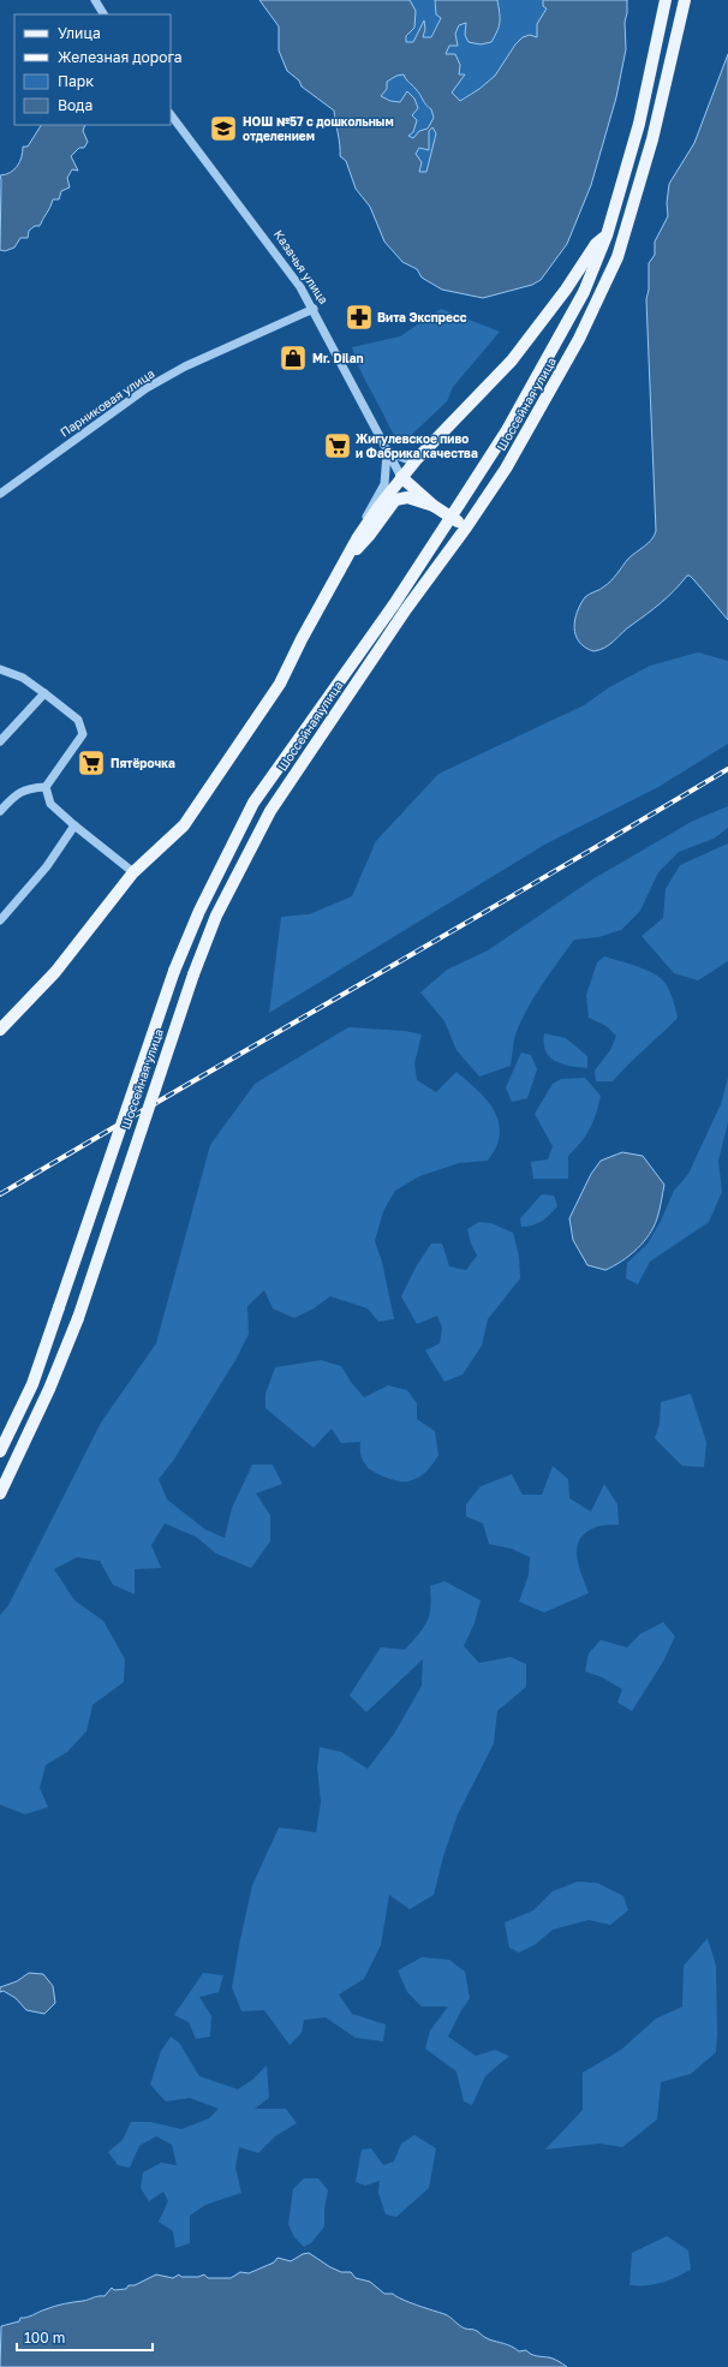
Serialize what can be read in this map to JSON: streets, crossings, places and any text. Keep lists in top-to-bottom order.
{
  "streets": {
    "main road": ["Казачья улица", "Шоссейная улица"],
    "street": ["Парниковая улица"]
  },
  "crossings": [
    ["Казачья улица", "Парниковая улица"],
    ["Казачья улица", "Шоссейная улица"]
  ],
  "places": {
    "school or university": ["НОШ №57 с дошкольным отделением"],
    "pharmacy": ["Вита Экспресс"],
    "shop": ["Mr. Dilan"],
    "supermarket": ["Жигулевское пиво и Фабрика качества", "Пятёрочка"]
  },
  "legend": [
    "Улица",
    "Железная дорога",
    "Парк",
    "Вода"
  ],
  "scale_bar": "100 m"
}
